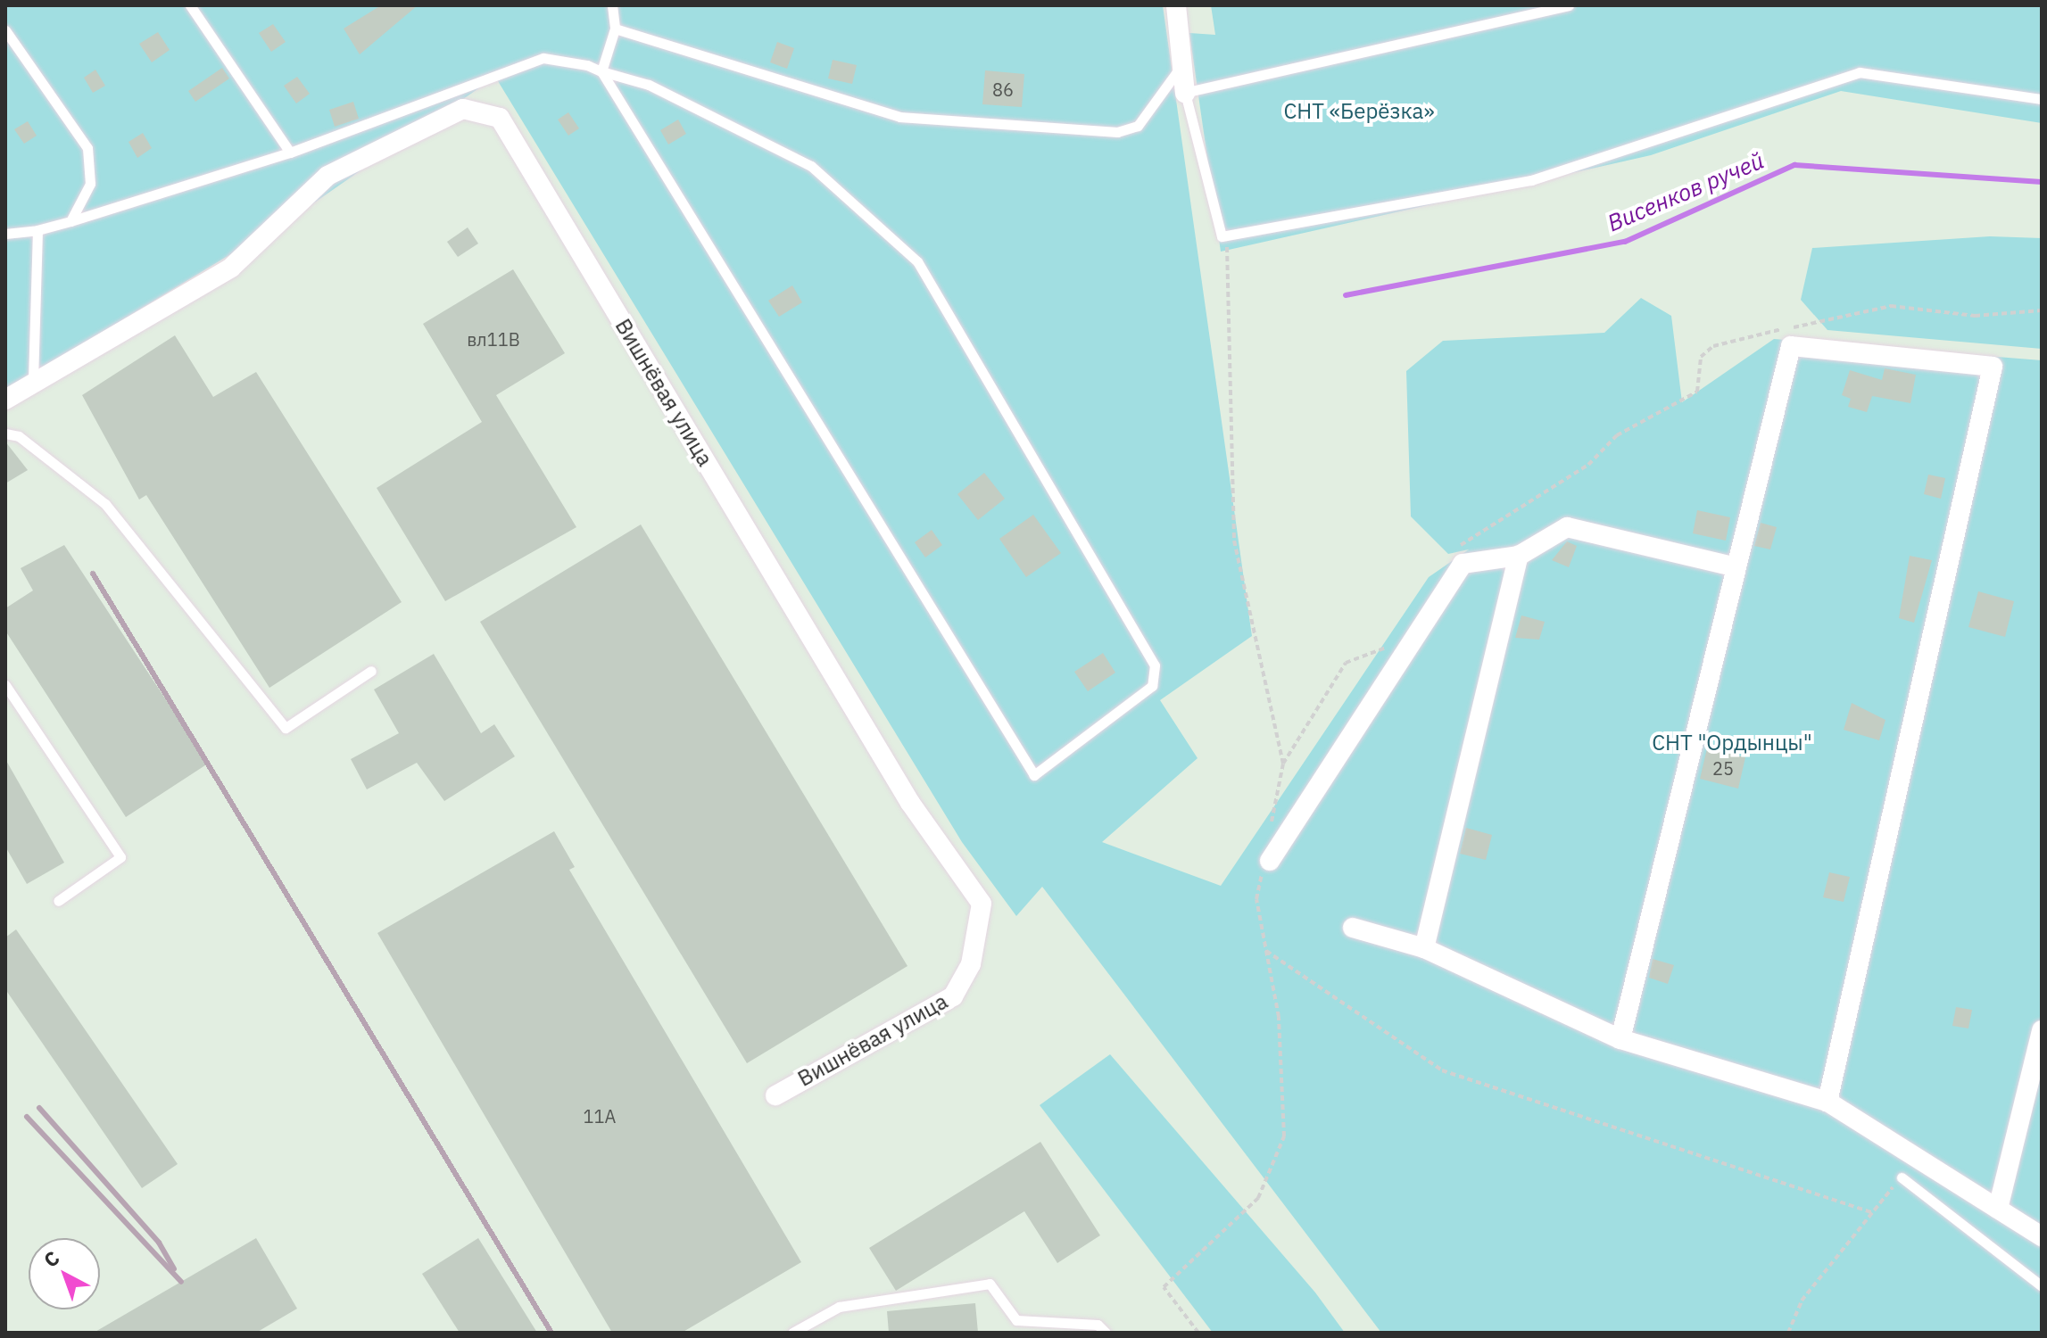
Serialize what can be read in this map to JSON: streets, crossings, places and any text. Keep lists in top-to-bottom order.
{
  "streets": {
    "street": ["Вишнёвая улица"]
  },
  "water": ["Висенков ручей"],
  "parks": ["СНТ «Берёзка»", "СНТ \"Ордынцы\""],
  "house_numbers": [
    "86",
    "вл11В",
    "25",
    "11А"
  ],
  "north": "top left"
}
